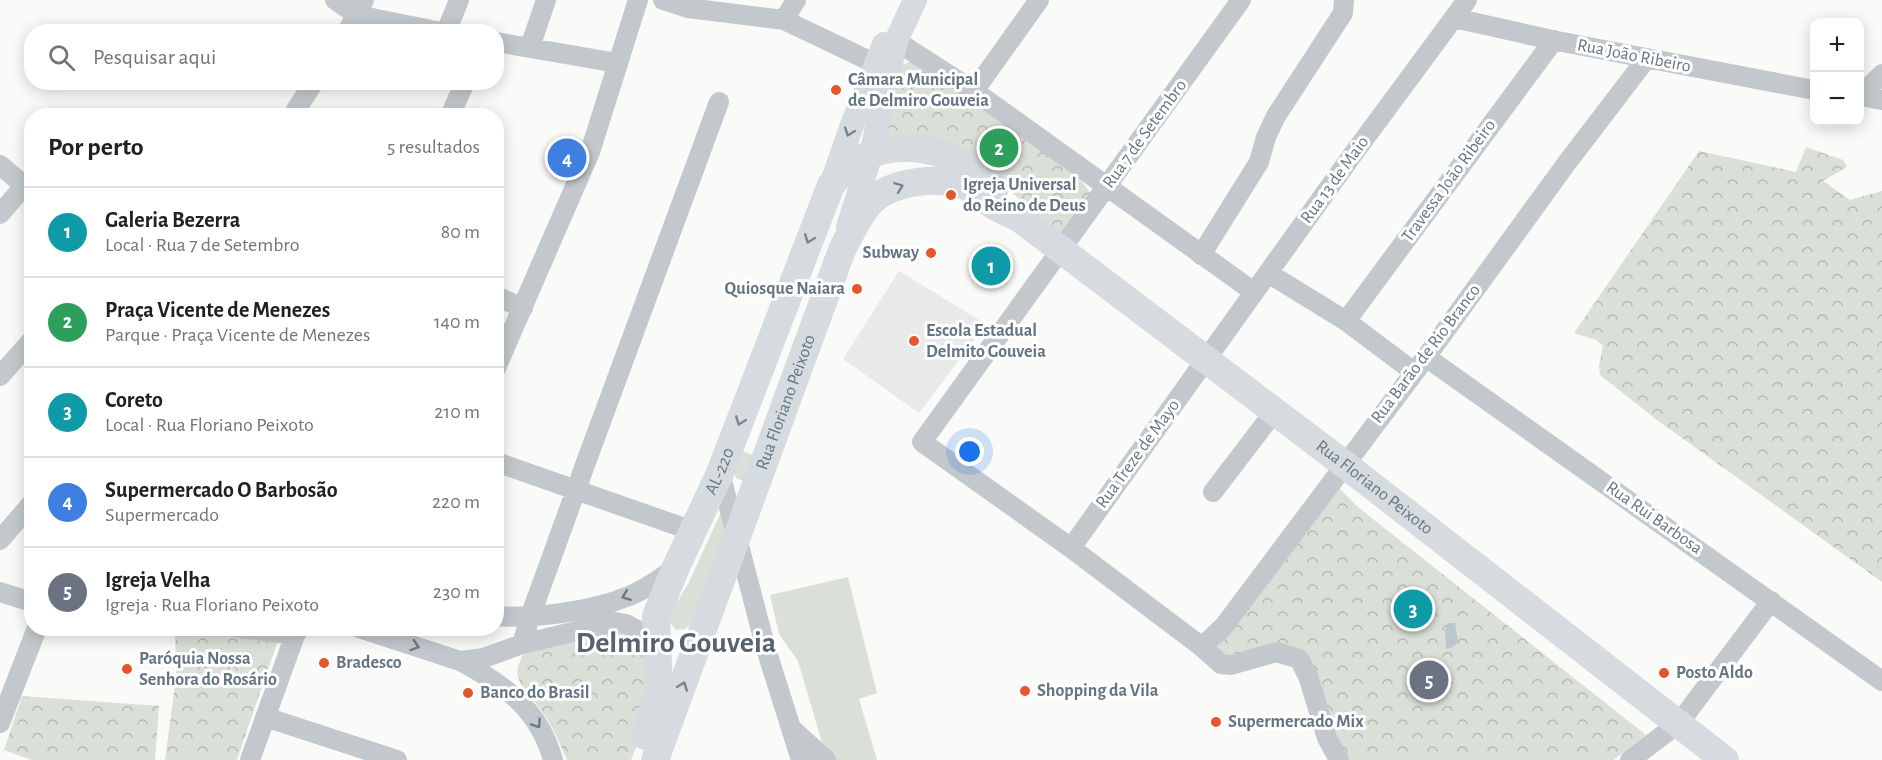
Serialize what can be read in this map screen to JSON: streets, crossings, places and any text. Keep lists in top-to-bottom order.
{
  "streets": {
    "highway": ["Rua Floriano Peixoto", "AL-220"],
    "street": [
      "Rua João Ribeiro",
      "Rua 7 de Setembro",
      "Rua 13 de Maio",
      "Travessa João Ribeiro",
      "Rua Barão de Rio Branco",
      "Rua Treze de Mayo",
      "Rua Rui Barbosa"
    ]
  },
  "crossings": [
    ["Rua João Ribeiro", "Rua 13 de Maio"],
    ["Rua João Ribeiro", "Travessa João Ribeiro"],
    ["Rua João Ribeiro", "Rua Barão de Rio Branco"],
    ["Rua 7 de Setembro", "Rua Floriano Peixoto"],
    ["Rua 7 de Setembro", "Rua Treze de Mayo"],
    ["Rua 13 de Maio", "Rua Floriano Peixoto"],
    ["Rua 13 de Maio", "Rua Treze de Mayo"],
    ["Rua Barão de Rio Branco", "Rua Floriano Peixoto"],
    ["Rua Barão de Rio Branco", "Rua Rui Barbosa"],
    ["Rua Floriano Peixoto", "Rua Treze de Mayo"],
    ["Rua Floriano Peixoto", "AL-220"]
  ],
  "one_way": ["AL-220"],
  "districts": ["Delmiro Gouveia"],
  "places": [
    "Câmara Municipal de Delmiro Gouveia",
    "Igreja Universal do Reino de Deus",
    "Subway",
    "Quiosque Naiara",
    "Escola Estadual Delmito Gouveia",
    "Bradesco",
    "Paróquia Nossa Senhora do Rosário",
    "Posto Aldo",
    "Shopping da Vila",
    "Banco do Brasil",
    "Supermercado Mix"
  ],
  "page": {
    "map_buttons": ["+", "−"],
    "search": "Pesquisar aqui",
    "heading": ["Por perto", "5 resultados"],
    "pins": [
      "2",
      "4",
      "1",
      "3",
      "5"
    ],
    "list": [
      {
        "mark": "1",
        "name": "Galeria Bezerra",
        "note": "Local · Rua 7 de Setembro",
        "value": "80 m"
      },
      {
        "mark": "2",
        "name": "Praça Vicente de Menezes",
        "note": "Parque · Praça Vicente de Menezes",
        "value": "140 m"
      },
      {
        "mark": "3",
        "name": "Coreto",
        "note": "Local · Rua Floriano Peixoto",
        "value": "210 m"
      },
      {
        "mark": "4",
        "name": "Supermercado O Barbosão",
        "note": "Supermercado",
        "value": "220 m"
      },
      {
        "mark": "5",
        "name": "Igreja Velha",
        "note": "Igreja · Rua Floriano Peixoto",
        "value": "230 m"
      }
    ]
  }
}
